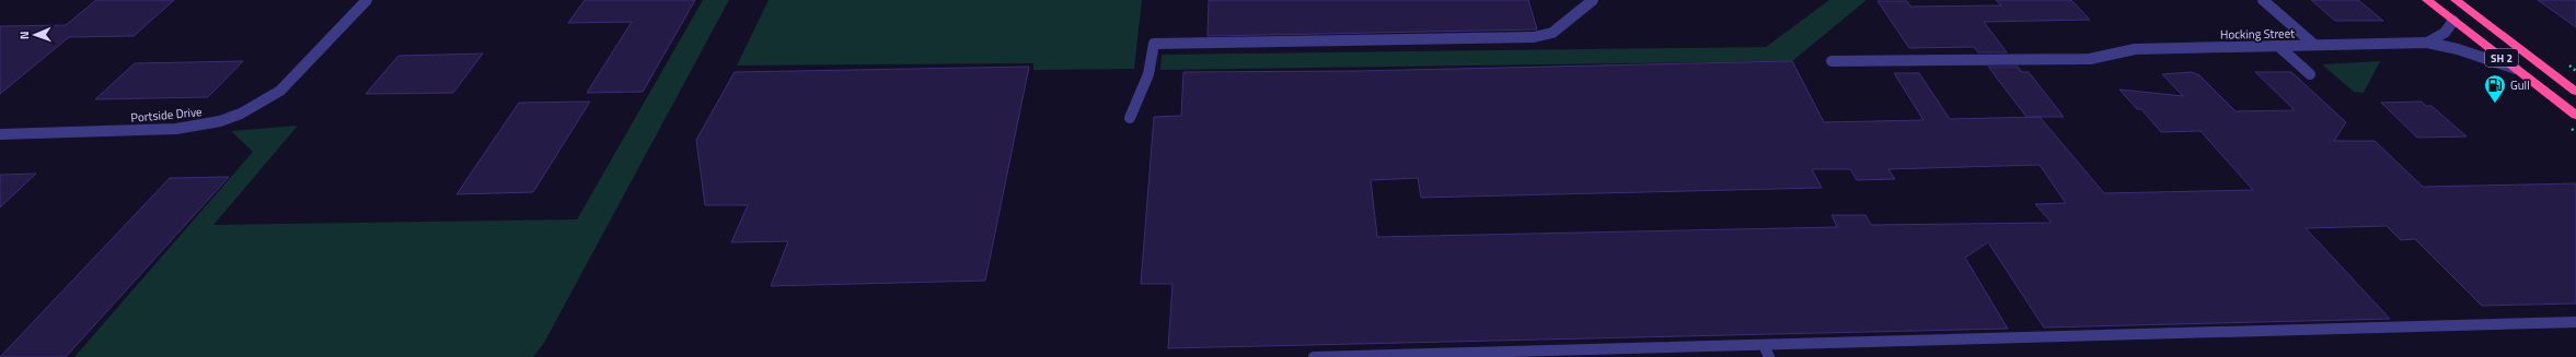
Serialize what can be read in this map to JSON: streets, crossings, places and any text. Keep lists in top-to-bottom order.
{
  "streets": {
    "highway": ["SH 2"],
    "street": ["Hocking Street", "Portside Drive"]
  },
  "crossings": [
    ["Hocking Street", "SH 2"]
  ],
  "places": {
    "fuel station": ["Gull"]
  },
  "north": "left"
}
